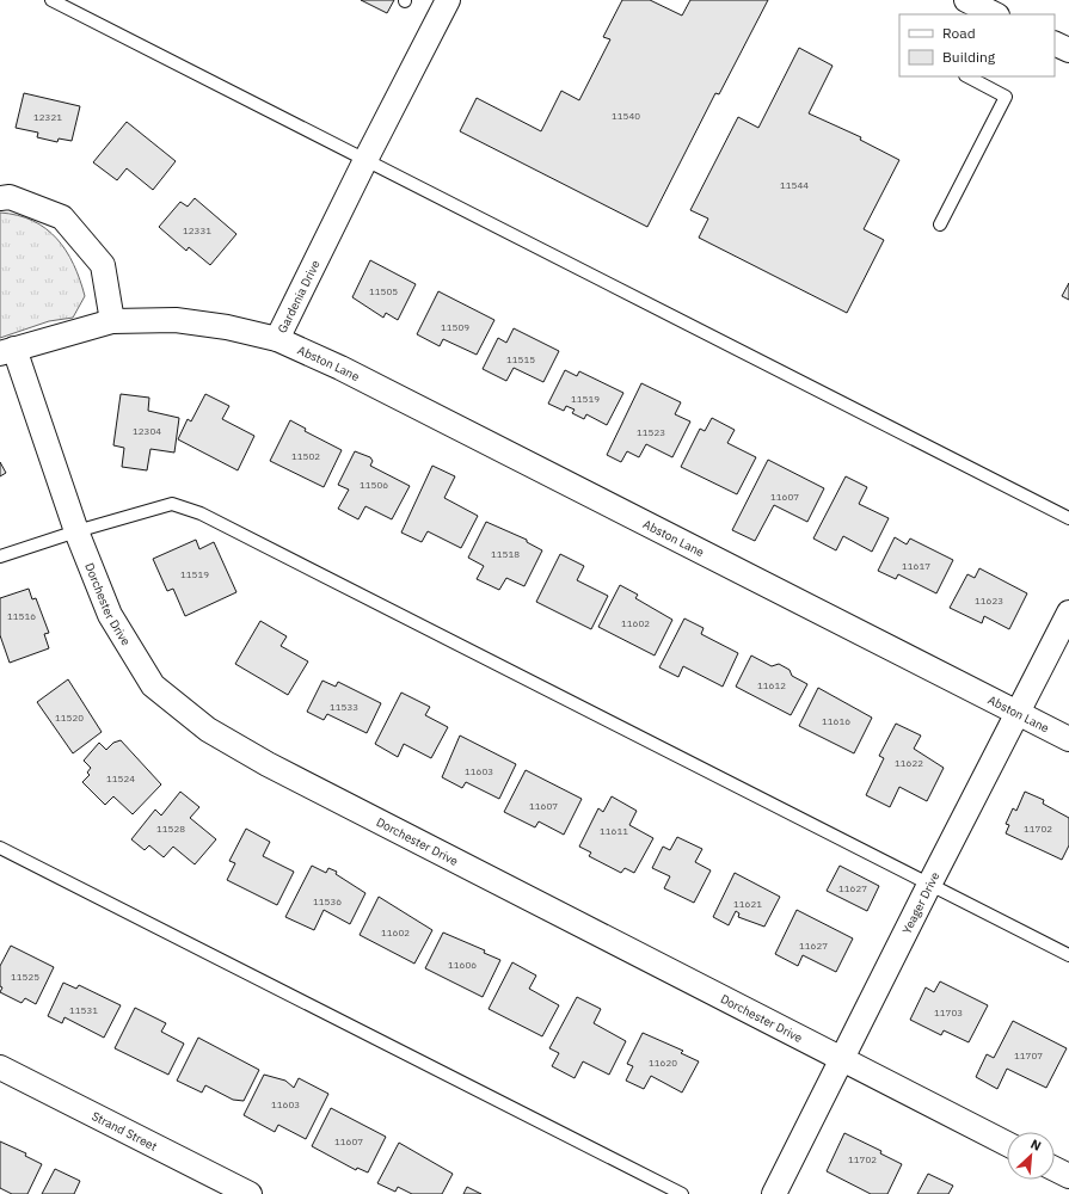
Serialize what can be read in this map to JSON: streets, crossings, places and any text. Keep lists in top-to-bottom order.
{
  "streets": {
    "street": [
      "Gardenia Drive",
      "Abston Lane",
      "Dorchester Drive",
      "Yeager Drive",
      "Strand Street"
    ]
  },
  "crossings": [
    ["Gardenia Drive", "Abston Lane"],
    ["Gardenia Drive", "Dorchester Drive"],
    ["Abston Lane", "Yeager Drive"],
    ["Dorchester Drive", "Yeager Drive"]
  ],
  "house_numbers": [
    "11540",
    "12321",
    "11544",
    "12331",
    "11505",
    "11509",
    "11515",
    "11519",
    "12304",
    "11523",
    "11502",
    "11506",
    "11607",
    "11518",
    "11617",
    "11519",
    "11623",
    "11516",
    "11602",
    "11612",
    "11533",
    "11520",
    "11616",
    "11622",
    "11603",
    "11524",
    "11607",
    "11528",
    "11702",
    "11611",
    "11627",
    "11536",
    "11621",
    "11602",
    "11627",
    "11606",
    "11525",
    "11531",
    "11703",
    "11707",
    "11620",
    "11603",
    "11607",
    "11702"
  ],
  "legend": ["Road", "Building"],
  "north": "top right"
}
